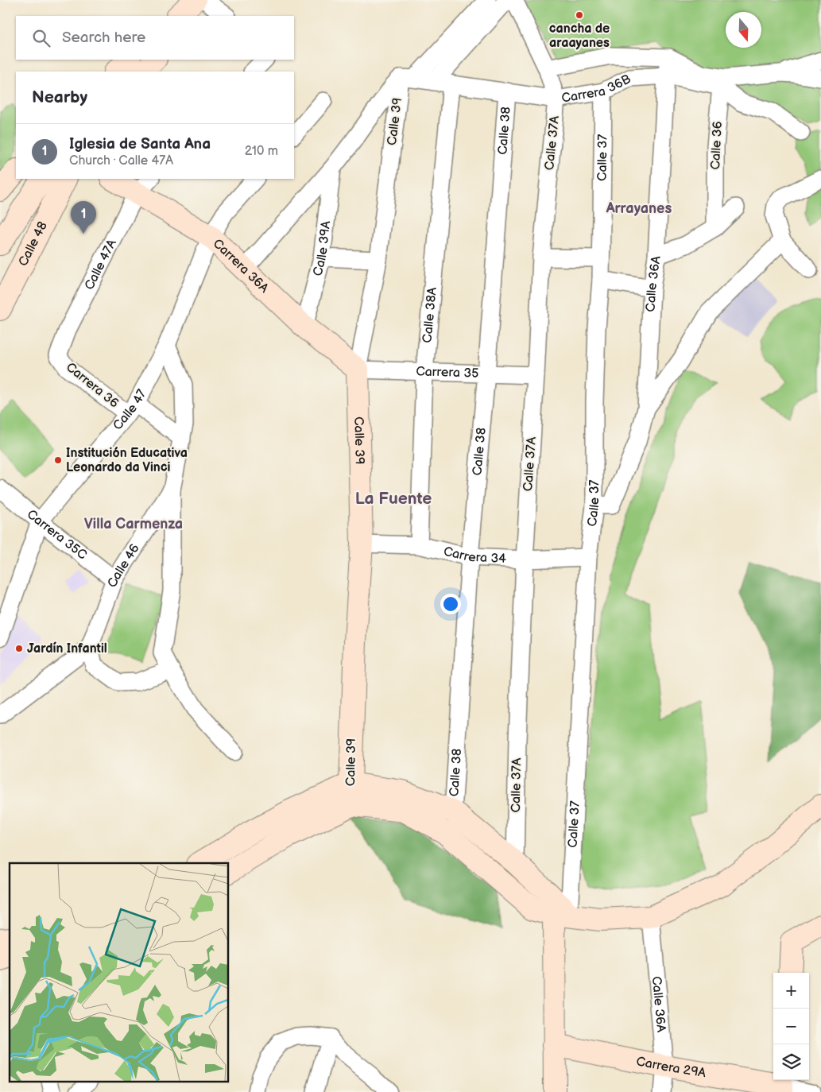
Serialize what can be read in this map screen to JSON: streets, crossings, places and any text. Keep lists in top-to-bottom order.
{
  "streets": {
    "main road": [
      "Calle 39",
      "Calle 37",
      "Calle 48",
      "Carrera 36A",
      "Carrera 29A"
    ],
    "street": [
      "Carrera 36B",
      "Calle 38",
      "Calle 37A",
      "Calle 36",
      "Calle 39A",
      "Calle 47A",
      "Calle 36A",
      "Calle 38A",
      "Carrera 35",
      "Carrera 36",
      "Calle 47",
      "Carrera 35C",
      "Carrera 34",
      "Calle 46"
    ]
  },
  "crossings": [
    ["Carrera 36B", "Calle 39"],
    ["Carrera 36B", "Calle 38"],
    ["Carrera 36B", "Calle 37A"],
    ["Carrera 36B", "Calle 36"],
    ["Carrera 36B", "Calle 37"],
    ["Carrera 36B", "Calle 36A"],
    ["Carrera 36B", "Calle 38A"],
    ["Calle 39", "Carrera 36A"],
    ["Calle 39", "Carrera 35"],
    ["Calle 39", "Carrera 34"],
    ["Calle 38", "Carrera 35"],
    ["Calle 38", "Carrera 34"],
    ["Calle 37A", "Carrera 35"],
    ["Calle 37A", "Carrera 34"],
    ["Calle 37", "Calle 36A"],
    ["Calle 37", "Carrera 34"],
    ["Calle 37", "Carrera 29A"],
    ["Calle 39A", "Carrera 36A"],
    ["Calle 47A", "Carrera 36A"],
    ["Calle 47A", "Carrera 36"],
    ["Carrera 36A", "Carrera 35"],
    ["Carrera 36A", "Calle 47"],
    ["Calle 36A", "Carrera 29A"],
    ["Calle 38A", "Carrera 35"],
    ["Calle 38A", "Carrera 34"],
    ["Carrera 36", "Calle 47"],
    ["Calle 47", "Carrera 35C"],
    ["Carrera 35C", "Calle 46"]
  ],
  "districts": ["Arrayanes", "La Fuente", "Villa Carmenza"],
  "places": ["cancha de araayanes", "Institución Educativa Leonardo da Vinci", "Jardín Infantil"],
  "north": "bottom",
  "page": {
    "search": "Search here",
    "heading": "Nearby",
    "list": [
      {
        "mark": "1",
        "name": "Iglesia de Santa Ana",
        "note": "Church · Calle 47A",
        "value": "210 m"
      }
    ],
    "pins": "1",
    "map_buttons": ["+", "−"]
  }
}
